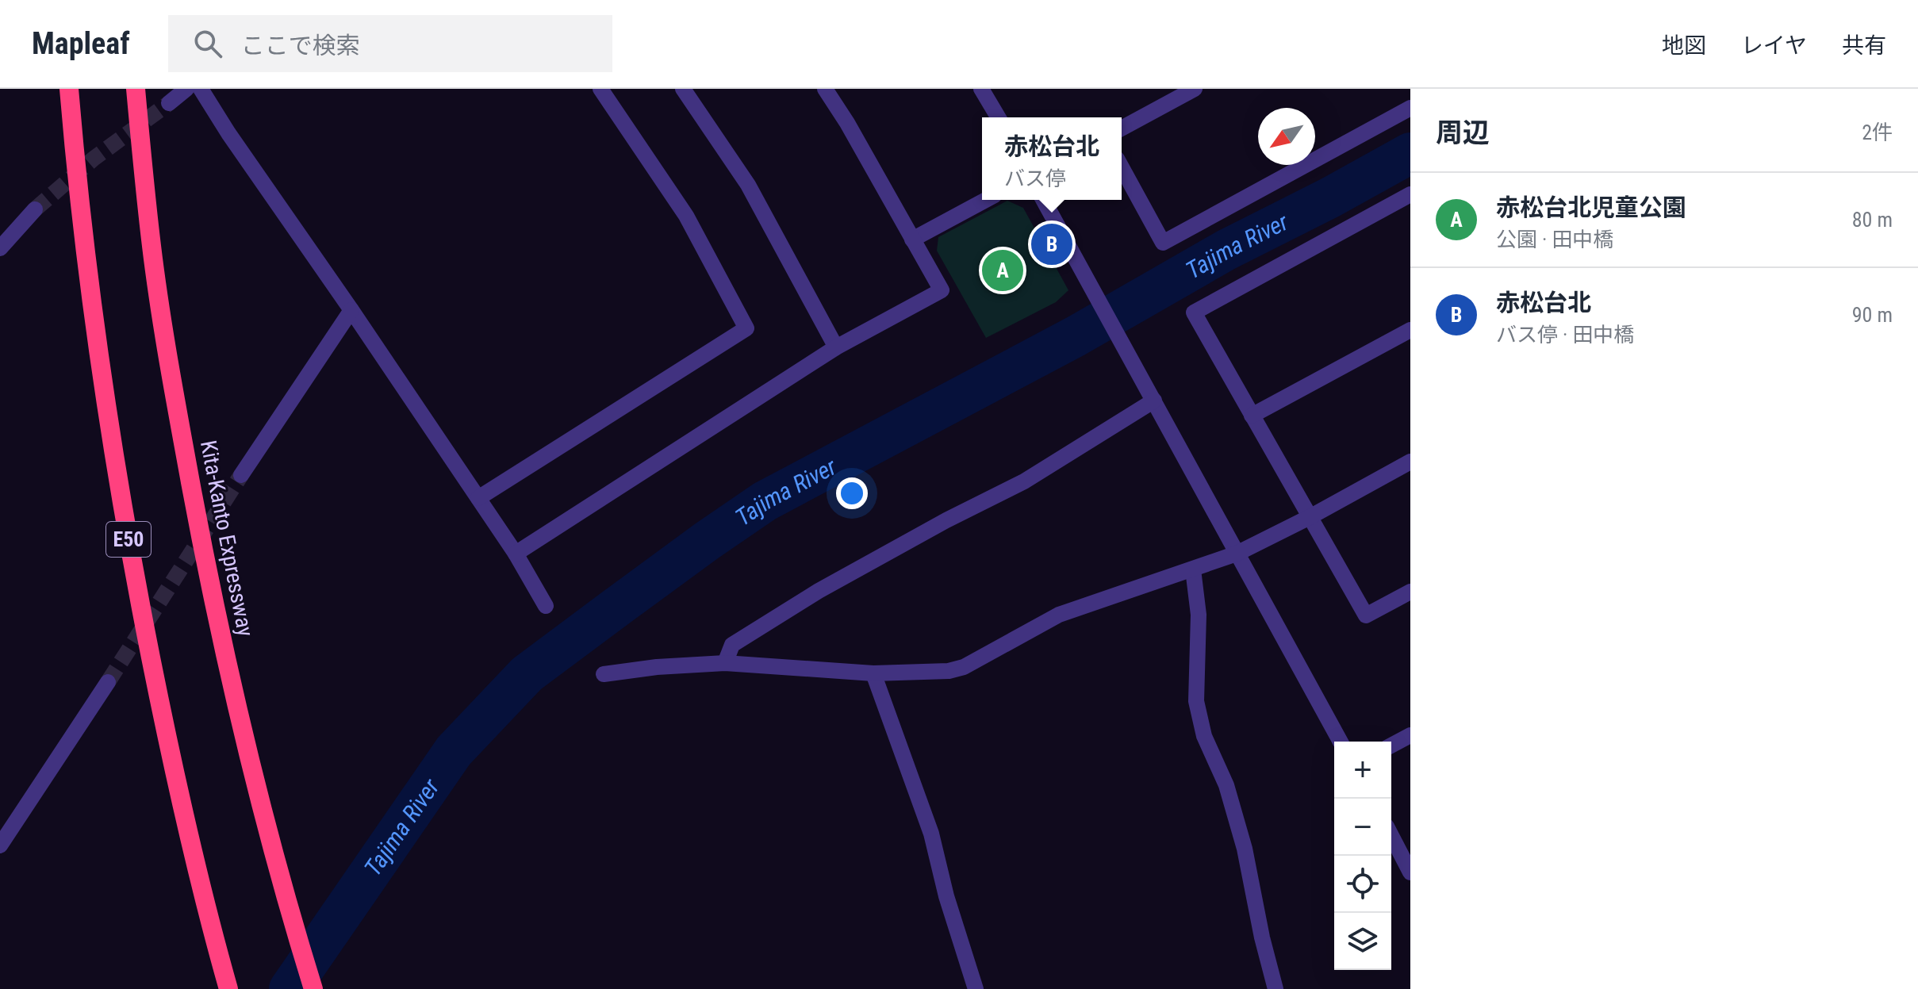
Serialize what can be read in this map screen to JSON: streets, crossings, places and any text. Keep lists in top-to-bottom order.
{
  "streets": {
    "highway": ["Kita-Kanto Expressway", "E50"]
  },
  "water": ["Tajima River"],
  "north": "bottom left",
  "page": {
    "header": "Mapleaf",
    "search": "ここで検索",
    "nav": ["地図", "レイヤ", "共有"],
    "heading": ["周辺", "2件"],
    "popup": ["赤松台北", "バス停"],
    "list": [
      {
        "mark": "A",
        "name": "赤松台北児童公園",
        "note": "公園 · 田中橋",
        "value": "80 m"
      },
      {
        "mark": "B",
        "name": "赤松台北",
        "note": "バス停 · 田中橋",
        "value": "90 m"
      }
    ],
    "pins": ["B", "A"],
    "map_buttons": ["+", "−"]
  }
}
